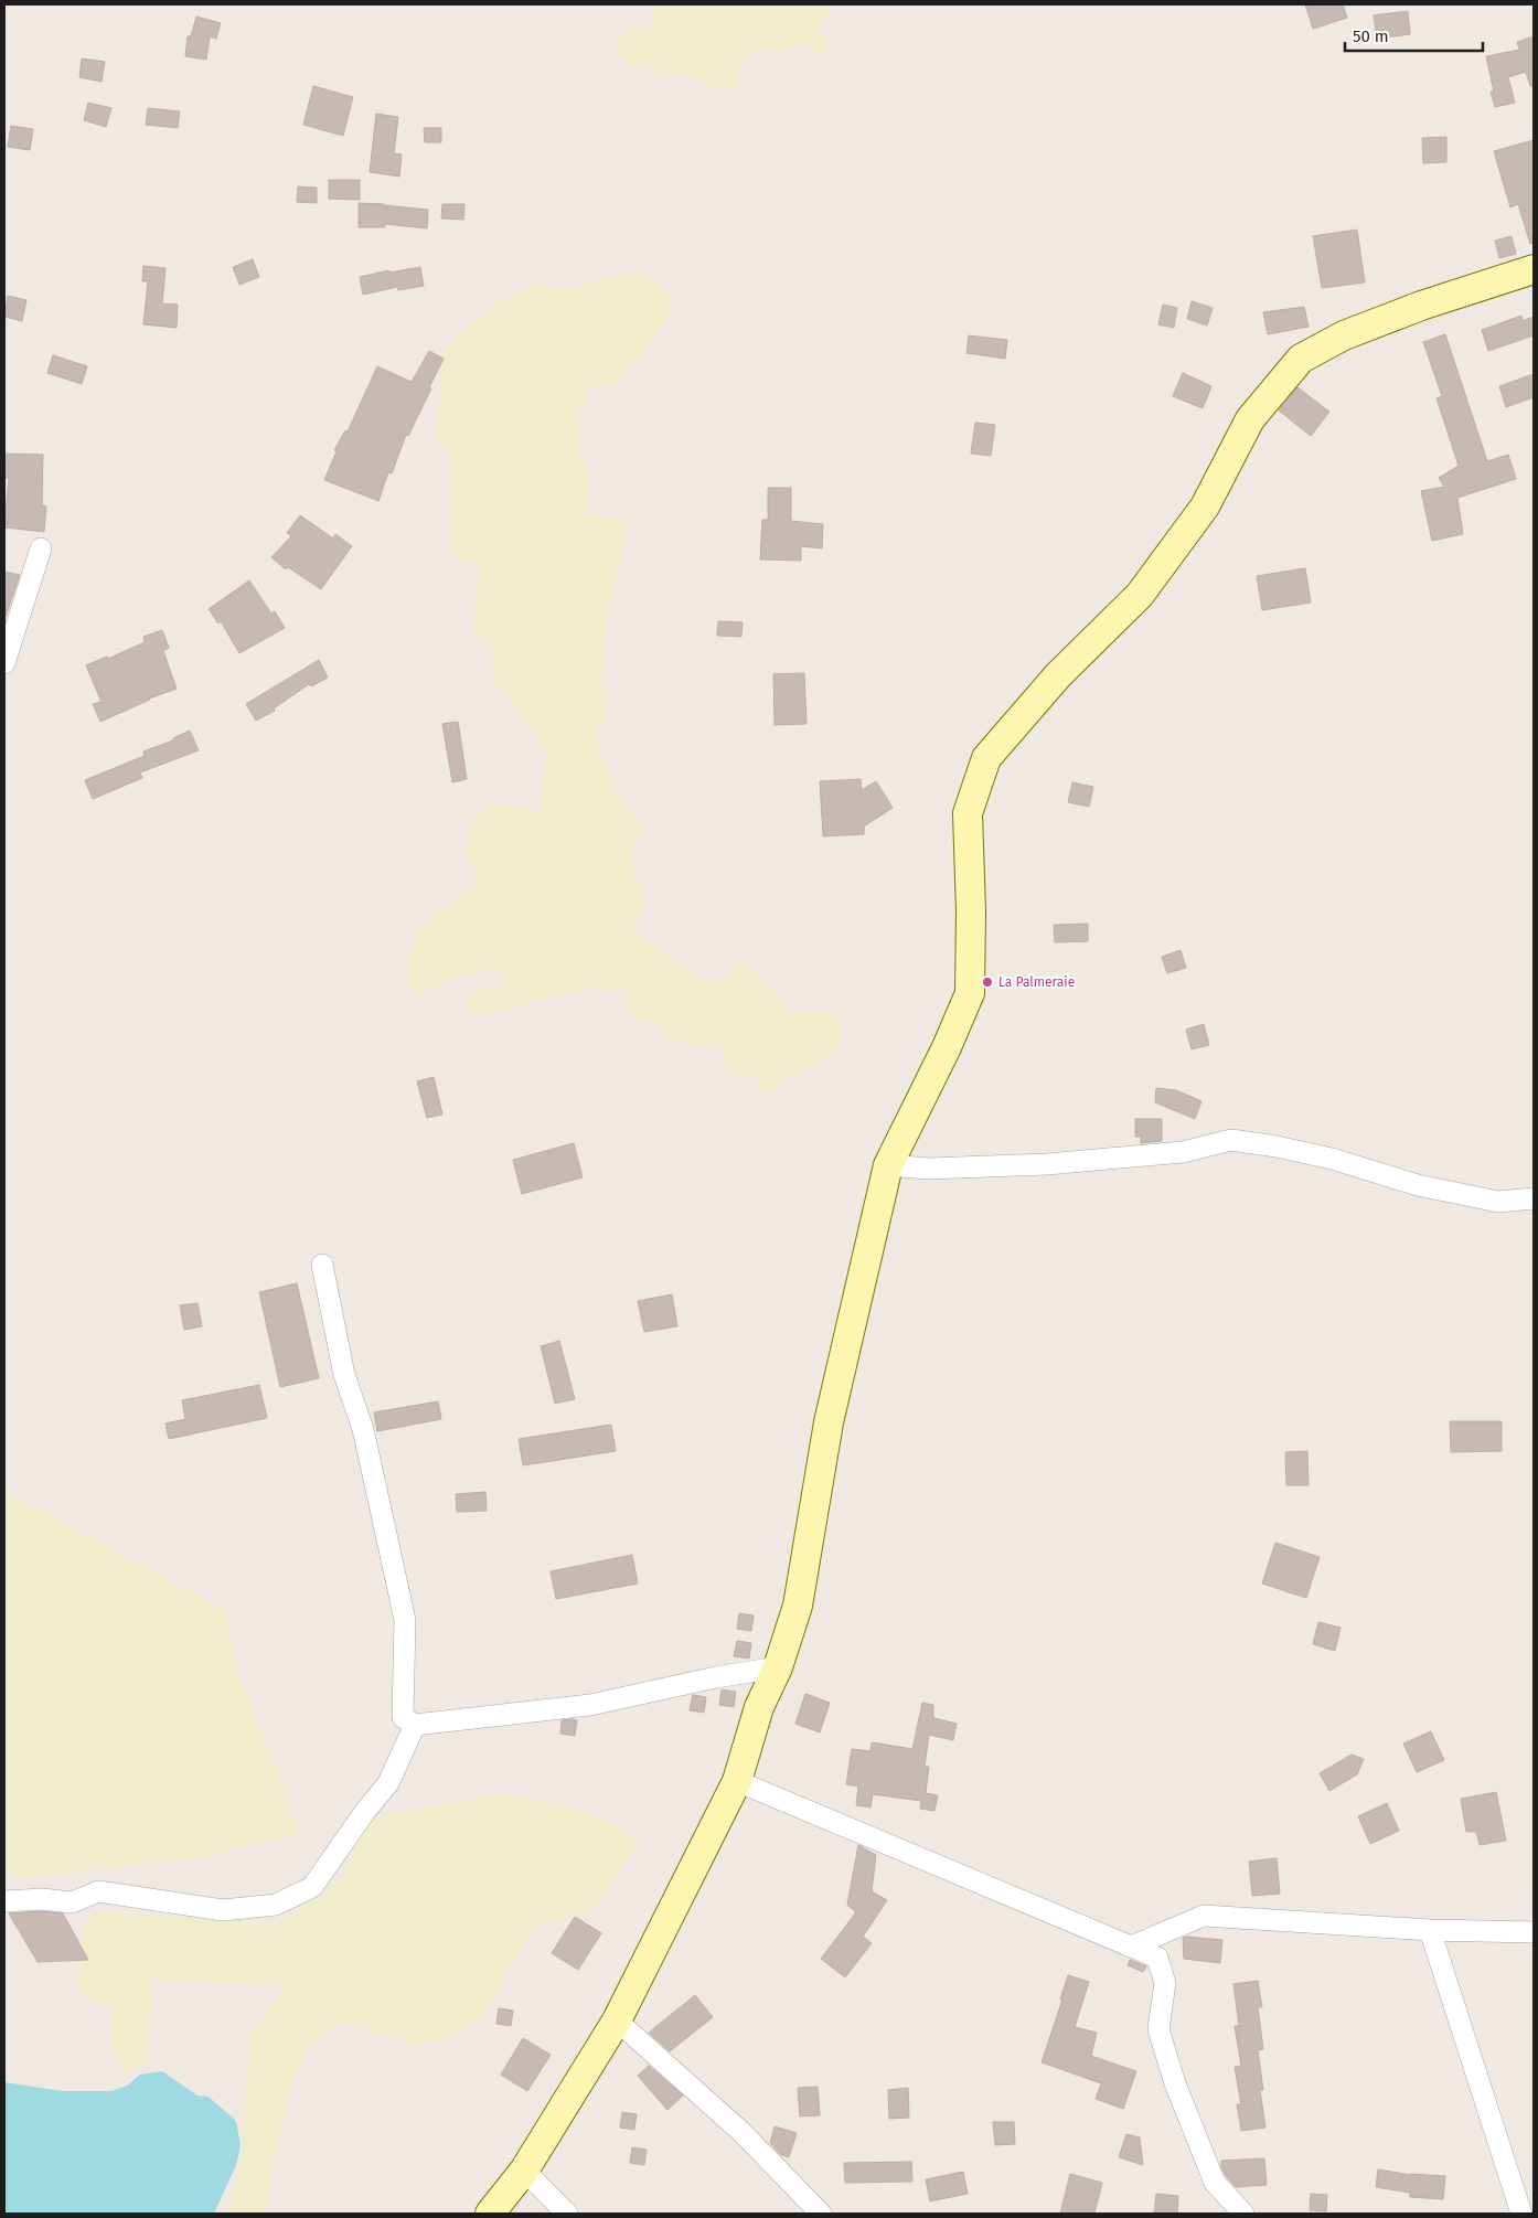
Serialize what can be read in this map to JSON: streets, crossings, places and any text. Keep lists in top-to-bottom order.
{
  "places": ["La Palmeraie"],
  "scale_bar": "50 m"
}
